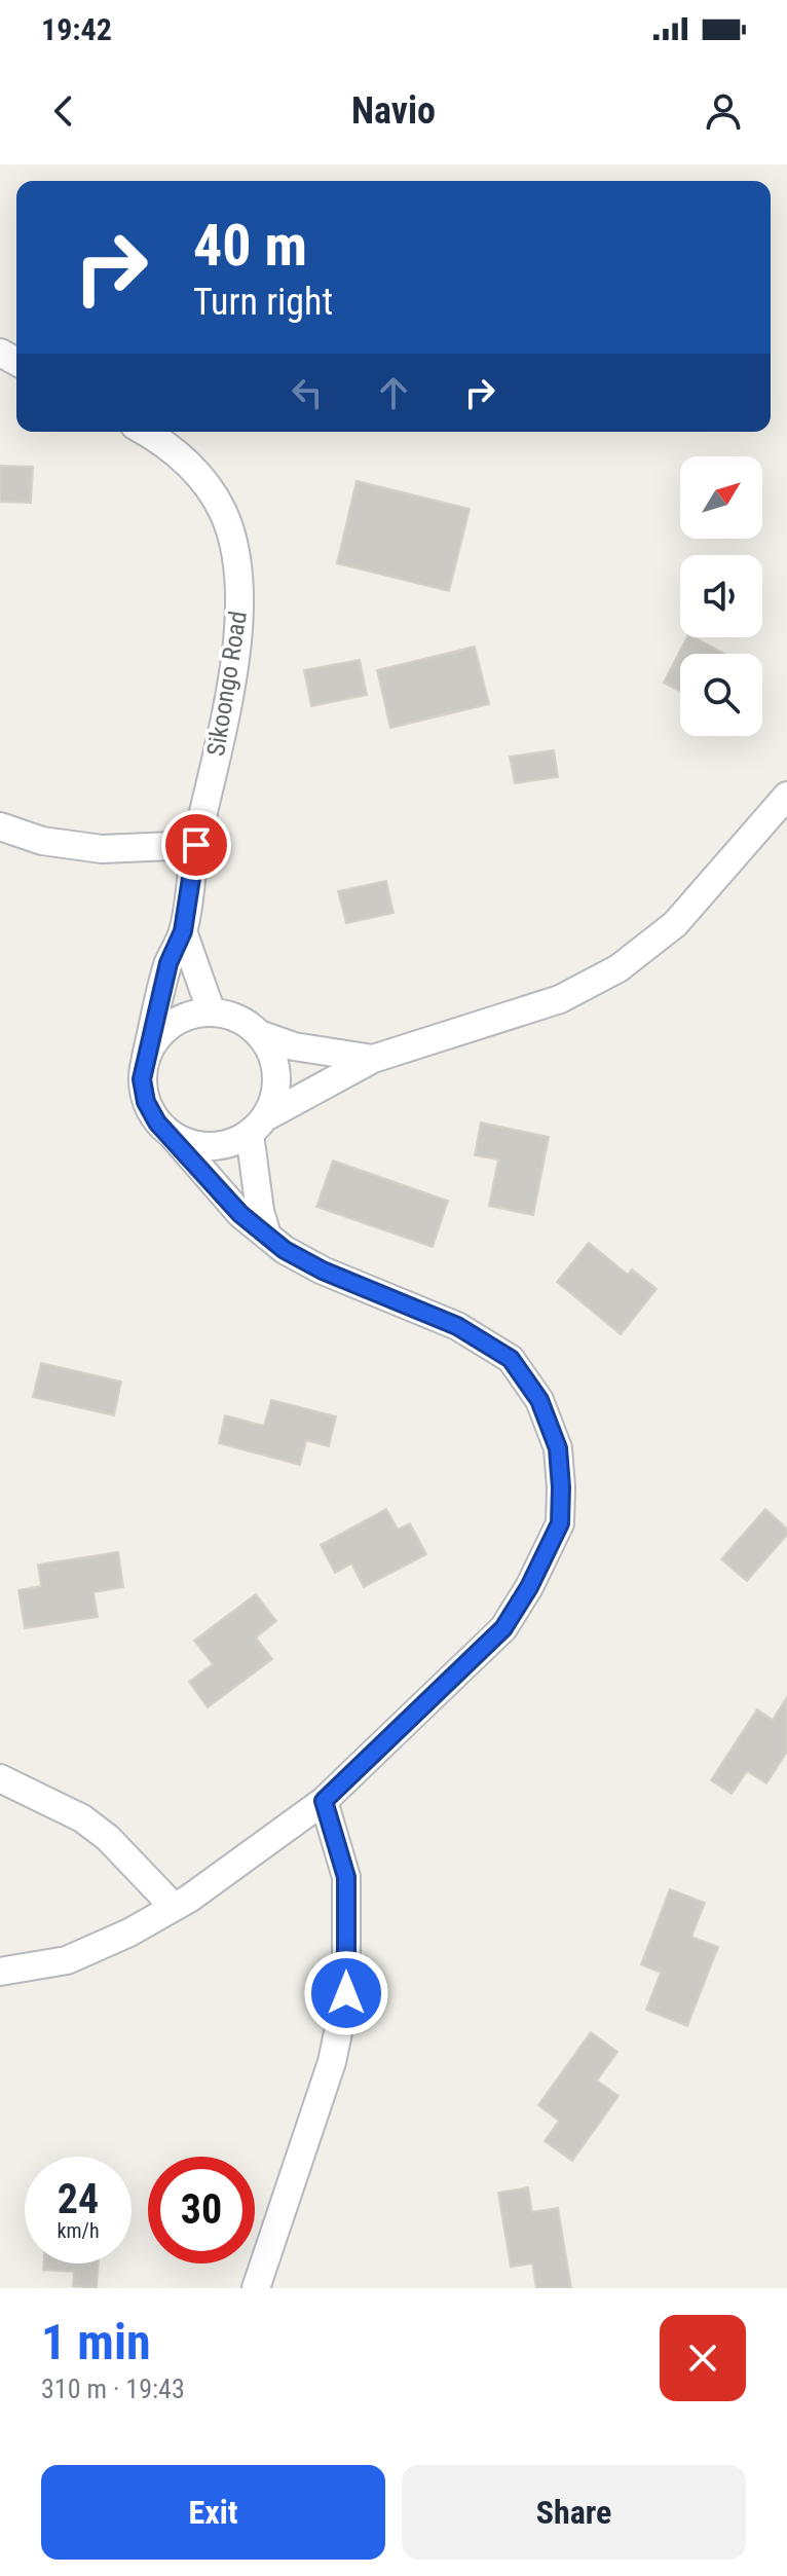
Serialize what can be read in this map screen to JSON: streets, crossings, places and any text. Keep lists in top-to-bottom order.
{
  "streets": {
    "street": ["Sikoongo Road"]
  },
  "north": "top right",
  "page": {
    "status": "19:42",
    "header": "Navio",
    "turn": ["40 m", "Turn right"],
    "speed": "24 km/h",
    "limit": "30",
    "heading": ["1 min", "310 m · 19:43"],
    "buttons": ["Exit", "Share"]
  }
}
